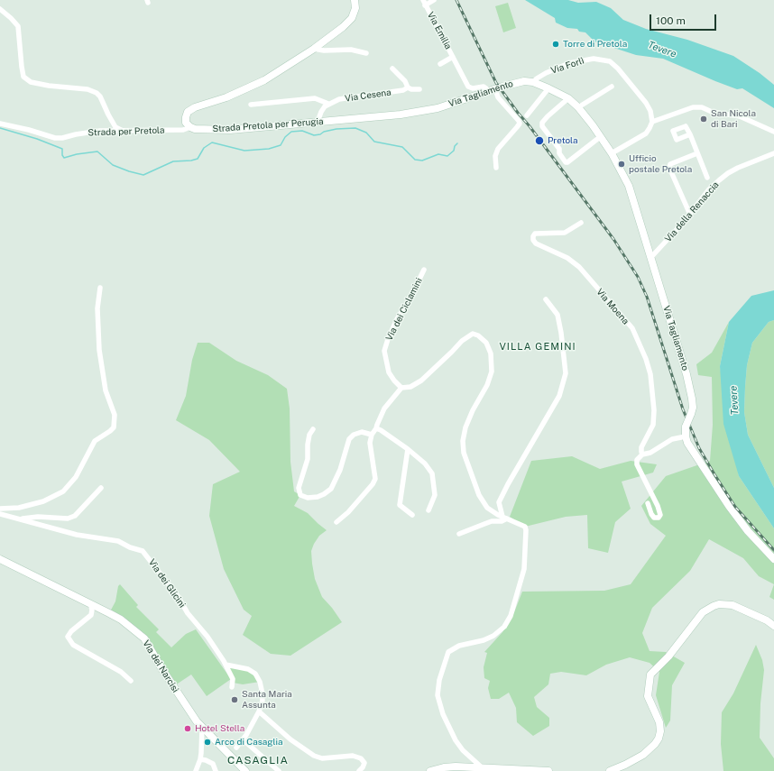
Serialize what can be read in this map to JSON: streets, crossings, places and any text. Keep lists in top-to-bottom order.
{
  "streets": {
    "street": [
      "Via Emilia",
      "Via Forlì",
      "Via Tagliamento",
      "Via Cesena",
      "Strada Pretola per Perugia",
      "Strada per Pretola",
      "Via della Renaccia",
      "Via Moena",
      "Via dei Ciclamini",
      "Via dei Glicini",
      "Via dei Narcisi"
    ]
  },
  "crossings": [
    ["Via Emilia", "Via Tagliamento"],
    ["Via Forlì", "Via Tagliamento"],
    ["Via Tagliamento", "Strada Pretola per Perugia"],
    ["Via Tagliamento", "Via della Renaccia"],
    ["Strada Pretola per Perugia", "Strada per Pretola"]
  ],
  "districts": ["VILLA GEMINI", "CASAGLIA"],
  "water": ["Tevere"],
  "places": [
    "Torre di Pretola",
    "San Nicola di Bari",
    "Pretola",
    "Ufficio postale Pretola",
    "Santa Maria Assunta",
    "Hotel Stella",
    "Arco di Casaglia"
  ],
  "scale_bar": "100 m"
}
